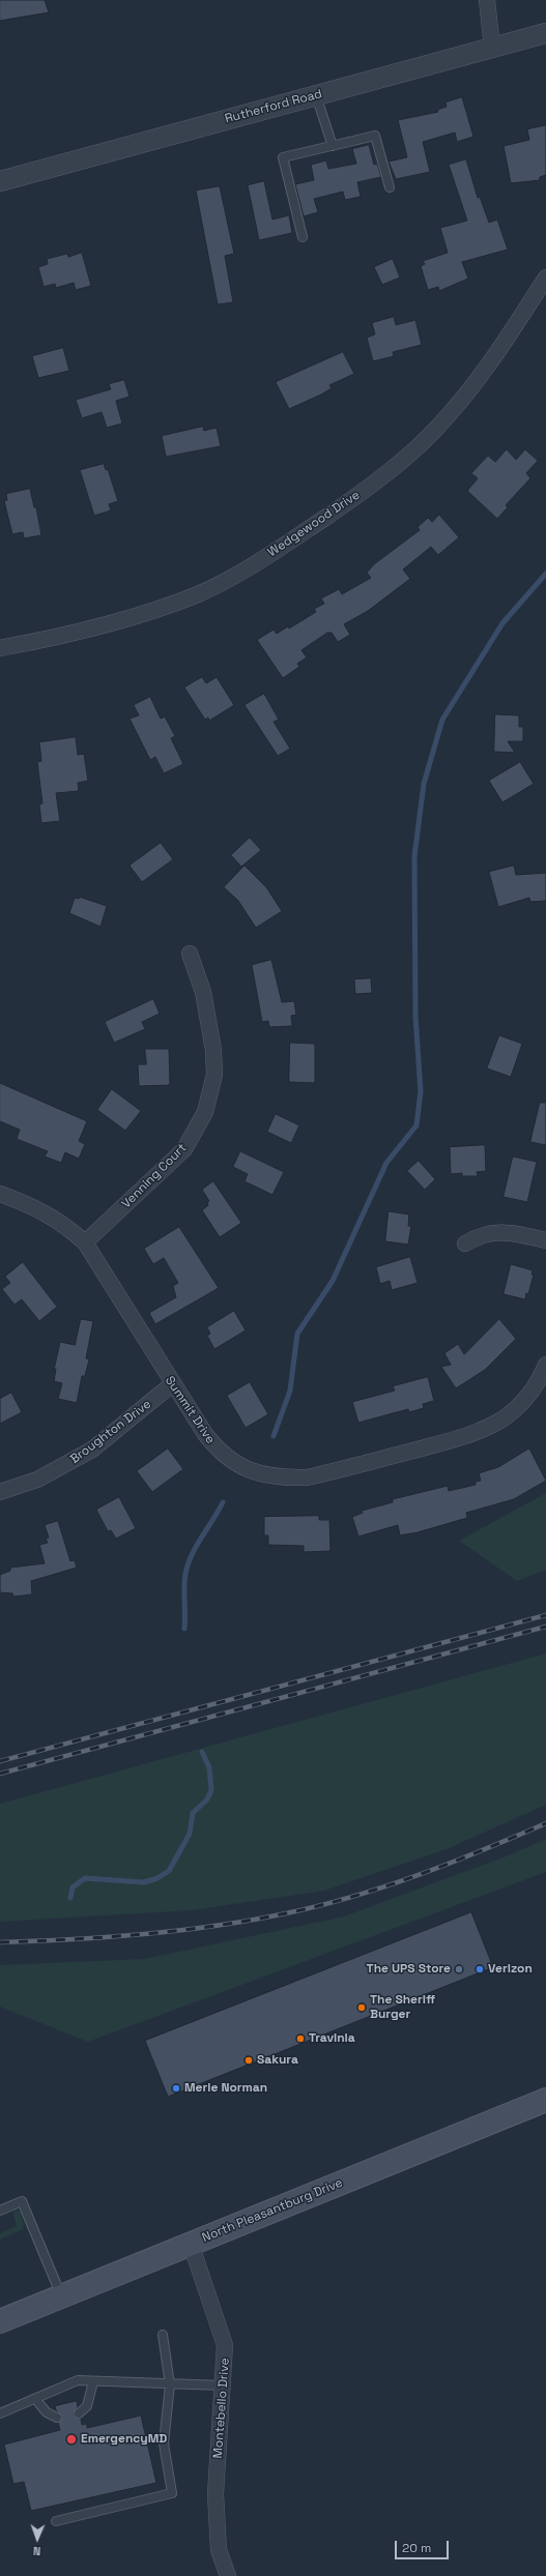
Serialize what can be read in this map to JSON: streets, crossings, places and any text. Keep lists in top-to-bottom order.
{
  "streets": {
    "main road": ["North Pleasantburg Drive"],
    "street": [
      "Rutherford Road",
      "Wedgewood Drive",
      "Venning Court",
      "Summit Drive",
      "Broughton Drive",
      "Montebello Drive"
    ]
  },
  "crossings": [
    ["Venning Court", "Summit Drive"],
    ["Summit Drive", "Broughton Drive"],
    ["North Pleasantburg Drive", "Montebello Drive"]
  ],
  "places": [
    "The UPS Store",
    "Verizon",
    "The Sheriff Burger",
    "Travinia",
    "Sakura",
    "Merle Norman",
    "EmergencyMD"
  ],
  "scale_bar": "20 m",
  "north": "bottom"
}
